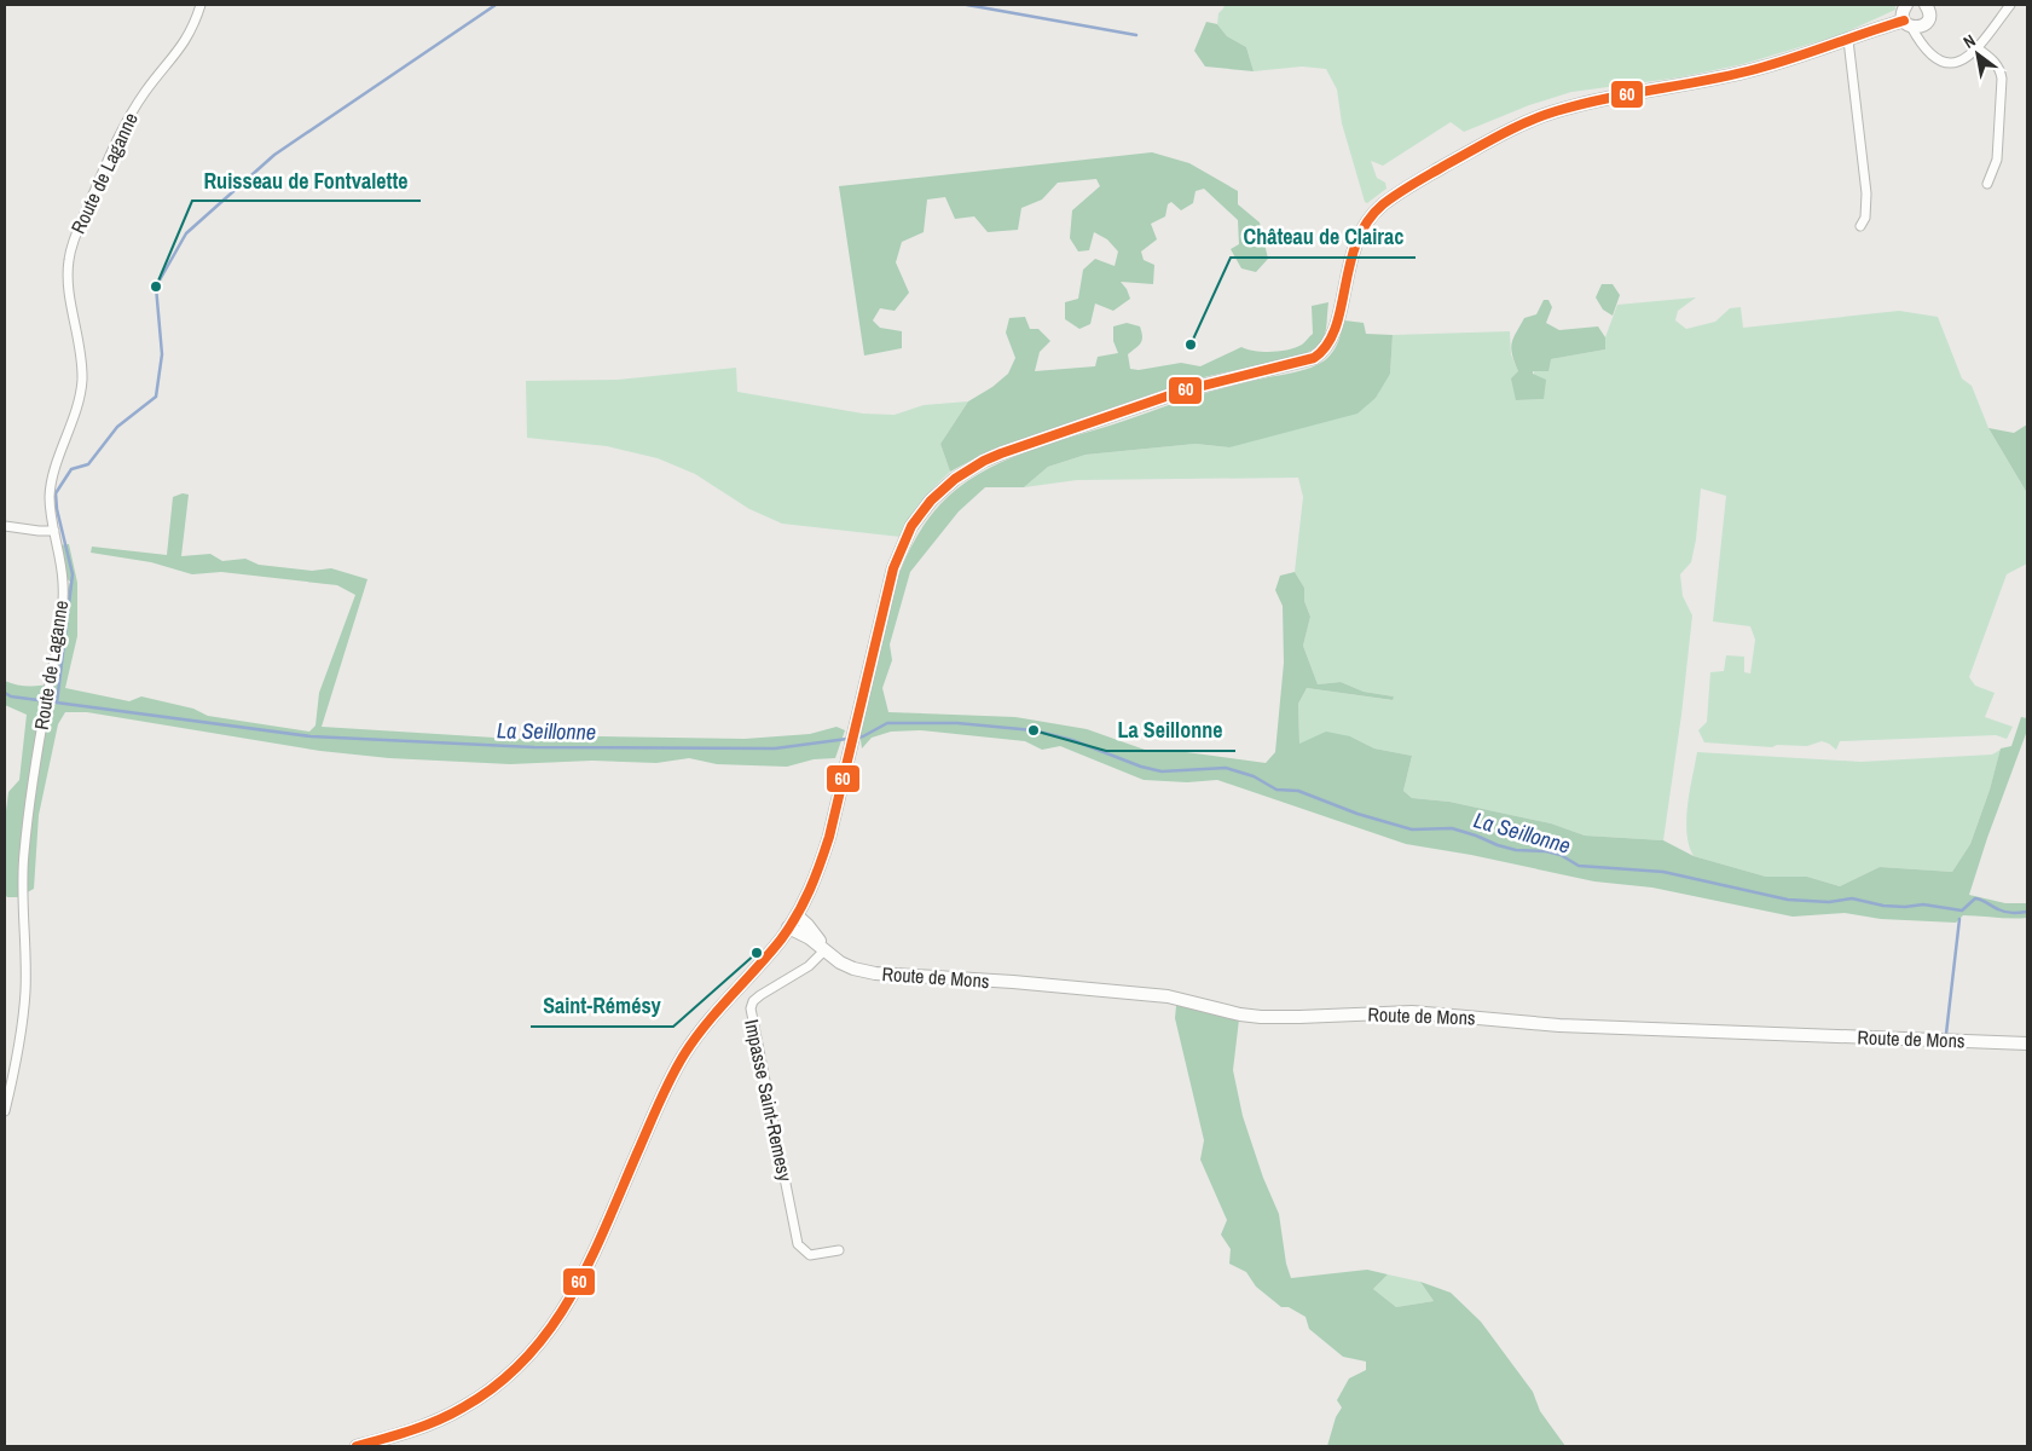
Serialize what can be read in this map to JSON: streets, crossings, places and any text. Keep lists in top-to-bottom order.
{
  "streets": {
    "street": ["Route de Laganne", "Route de Mons", "Impasse Saint-Remesy"]
  },
  "crossings": [
    ["Route de Mons", "Impasse Saint-Remesy"]
  ],
  "water": ["La Seillonne"],
  "places": [
    "Ruisseau de Fontvalette",
    "Château de Clairac",
    "La Seillonne",
    "Saint-Rémésy"
  ],
  "lines": ["transit line 60"],
  "north": "top left"
}
